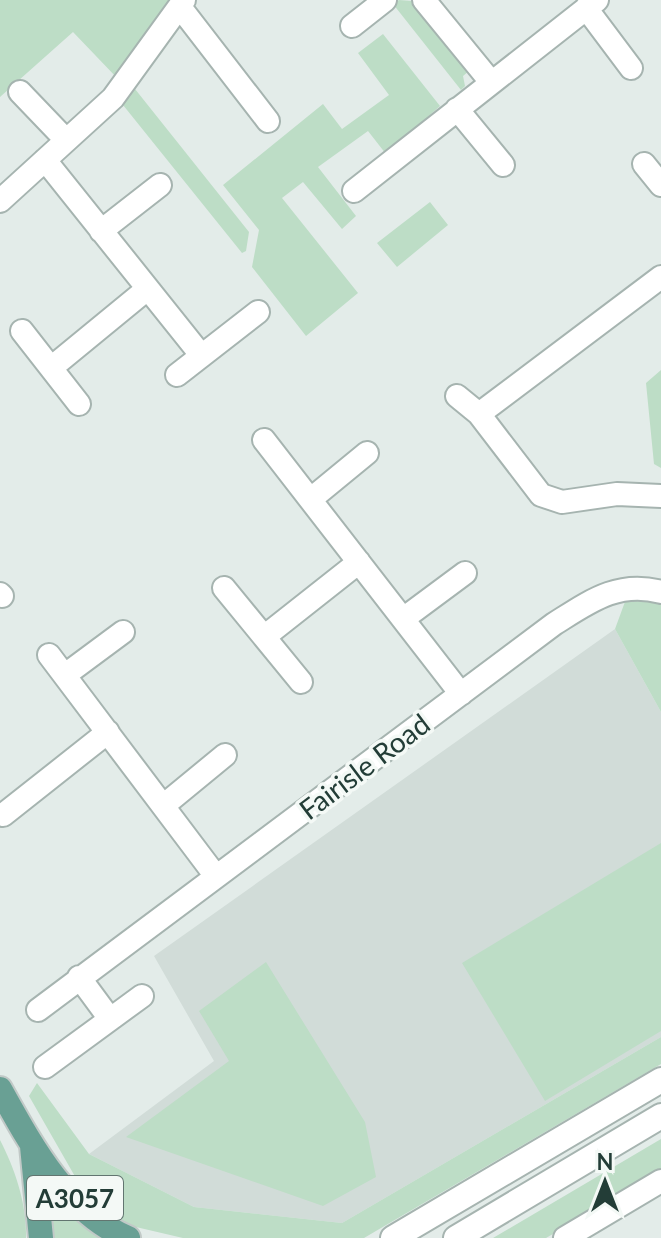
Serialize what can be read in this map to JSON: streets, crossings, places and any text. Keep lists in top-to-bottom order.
{
  "streets": {
    "main road": ["A3057"],
    "street": ["Fairisle Road"]
  },
  "north": "top"
}
